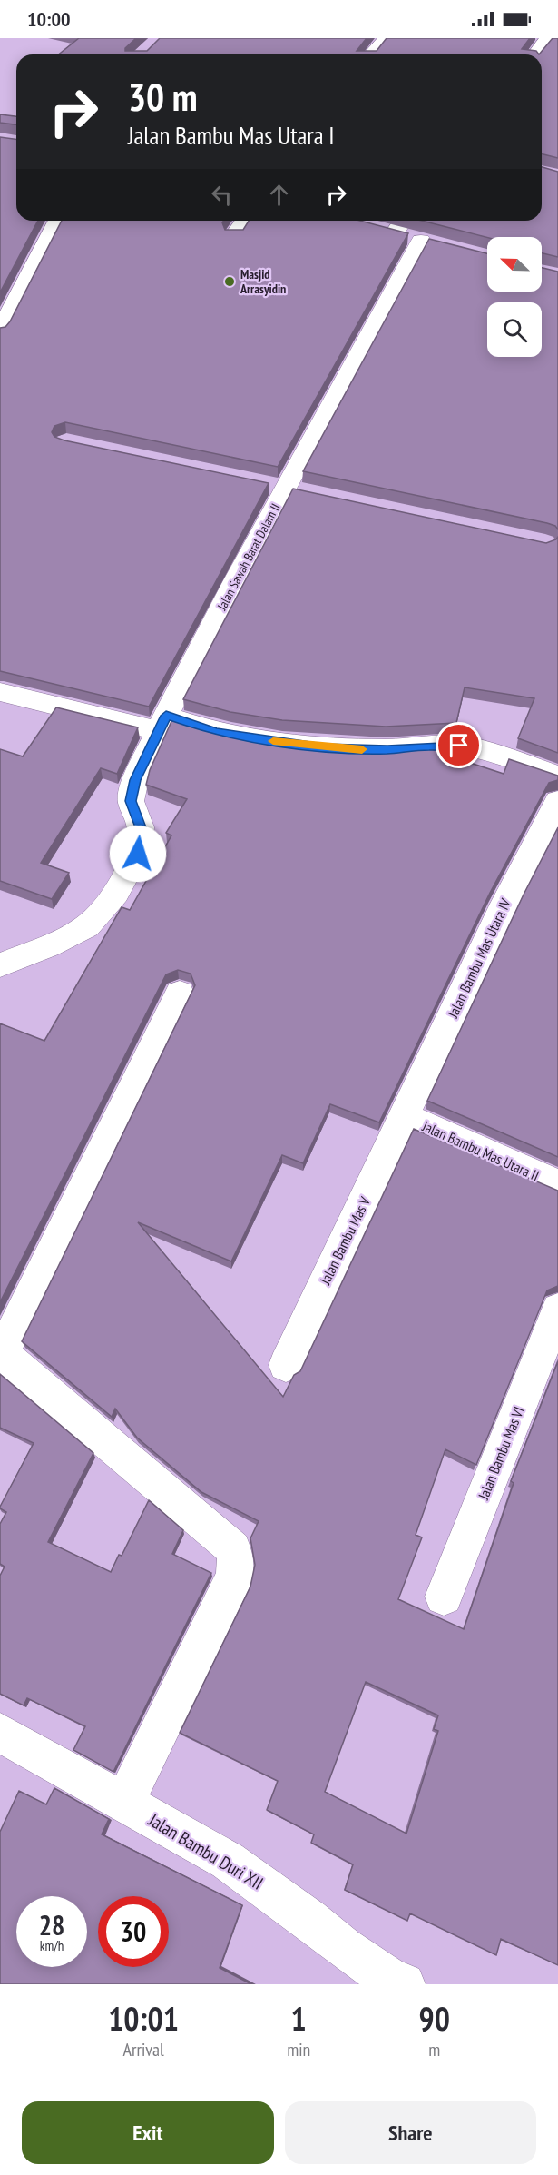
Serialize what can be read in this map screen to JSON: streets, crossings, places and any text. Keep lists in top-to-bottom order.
{
  "streets": {
    "street": [
      "Jalan Sawah Barat Dalam II",
      "Jalan Bambu Mas Utara IV",
      "Jalan Bambu Mas Utara II",
      "Jalan Bambu Mas V",
      "Jalan Bambu Mas VI",
      "Jalan Bambu Duri XII"
    ]
  },
  "crossings": [
    ["Jalan Bambu Mas Utara IV", "Jalan Bambu Mas Utara II"],
    ["Jalan Bambu Mas Utara IV", "Jalan Bambu Mas V"],
    ["Jalan Bambu Mas Utara II", "Jalan Bambu Mas V"]
  ],
  "places": ["Masjid Arrasyidin"],
  "north": "top left",
  "page": {
    "status": "10:00",
    "turn": ["30 m", "Jalan Bambu Mas Utara I"],
    "speed": "28 km/h",
    "limit": "30",
    "eta": [
      "10:01",
      "Arrival",
      "1",
      "min",
      "90",
      "m"
    ],
    "buttons": ["Exit", "Share"]
  }
}
